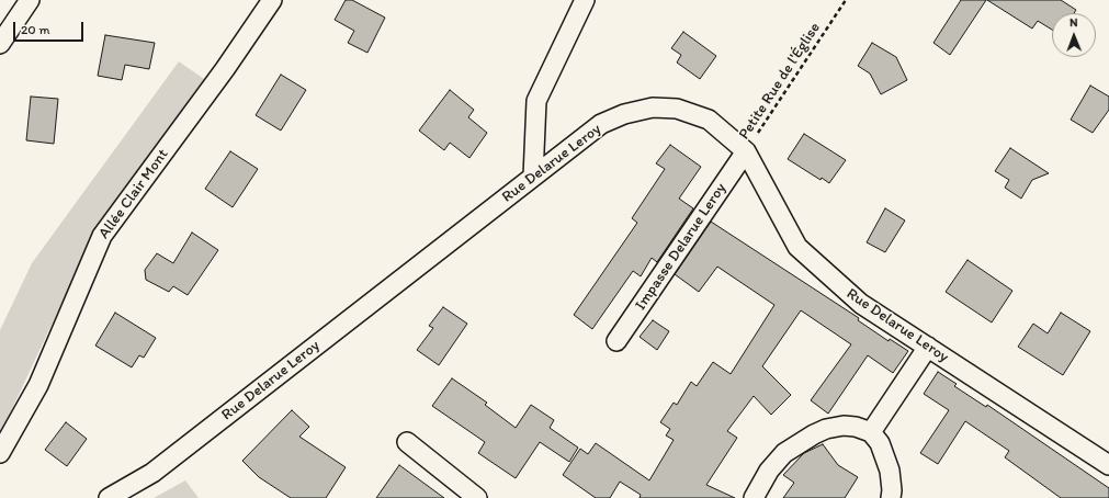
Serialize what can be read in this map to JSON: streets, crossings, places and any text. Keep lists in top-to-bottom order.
{
  "streets": {
    "street": ["Rue Delarue Leroy", "Allée Clair Mont", "Impasse Delarue Leroy"],
    "path": ["Petite Rue de l'Église"]
  },
  "crossings": [
    ["Petite Rue de l'Église", "Rue Delarue Leroy"],
    ["Petite Rue de l'Église", "Impasse Delarue Leroy"],
    ["Rue Delarue Leroy", "Impasse Delarue Leroy"]
  ],
  "scale_bar": "20 m",
  "north": "top"
}
